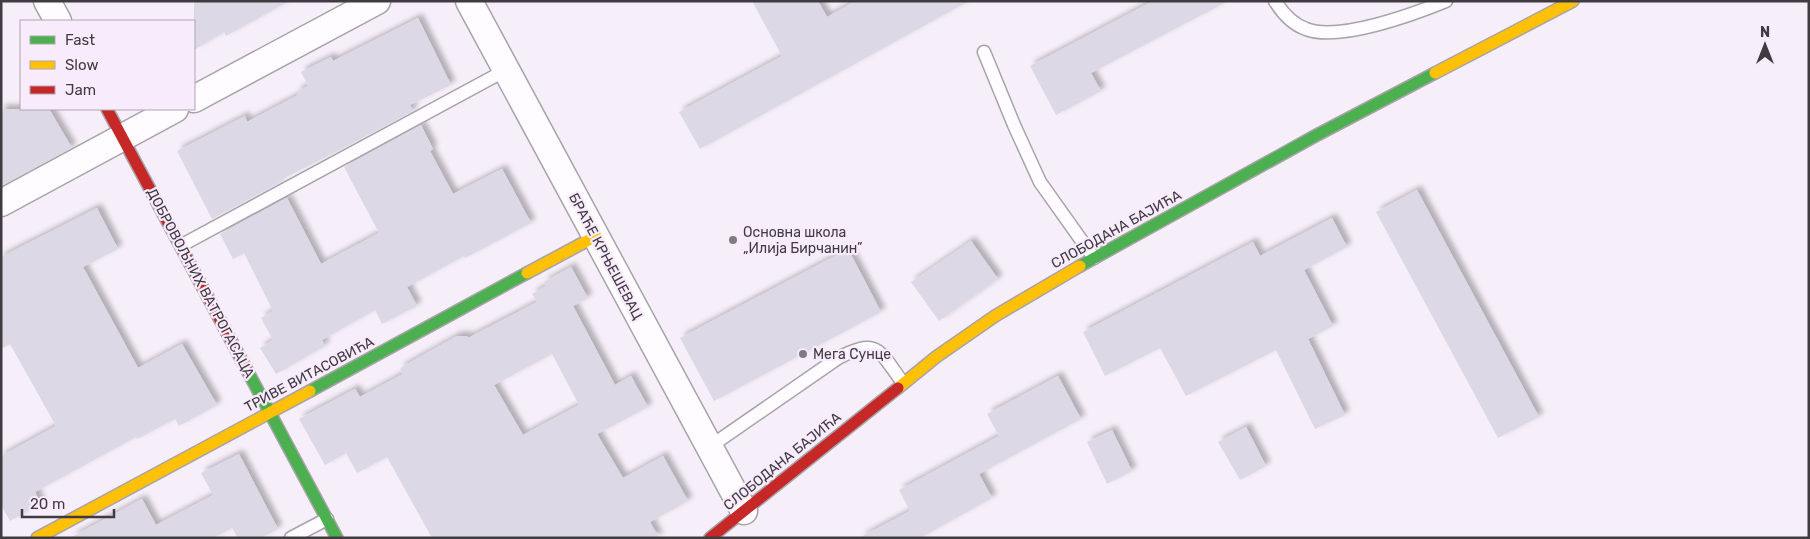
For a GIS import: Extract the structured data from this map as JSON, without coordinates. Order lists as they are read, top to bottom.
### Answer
{
  "streets": {
    "street": [
      "СЛОБОДАНА БАЈИЋА",
      "БРАЋЕ КРЊЕШЕВАЦ",
      "ДОБРОВОЉНИХ ВАТРОГАСАЦА",
      "ТРИВЕ ВИТАСОВИЋА"
    ]
  },
  "crossings": [
    ["СЛОБОДАНА БАЈИЋА", "БРАЋЕ КРЊЕШЕВАЦ"],
    ["БРАЋЕ КРЊЕШЕВАЦ", "ТРИВЕ ВИТАСОВИЋА"],
    ["ДОБРОВОЉНИХ ВАТРОГАСАЦА", "ТРИВЕ ВИТАСОВИЋА"]
  ],
  "places": ["Основна школа „Илија Бирчанин”", "Мега Сунце"],
  "legend": ["Fast", "Slow", "Jam"],
  "scale_bar": "20 m",
  "north": "top"
}
